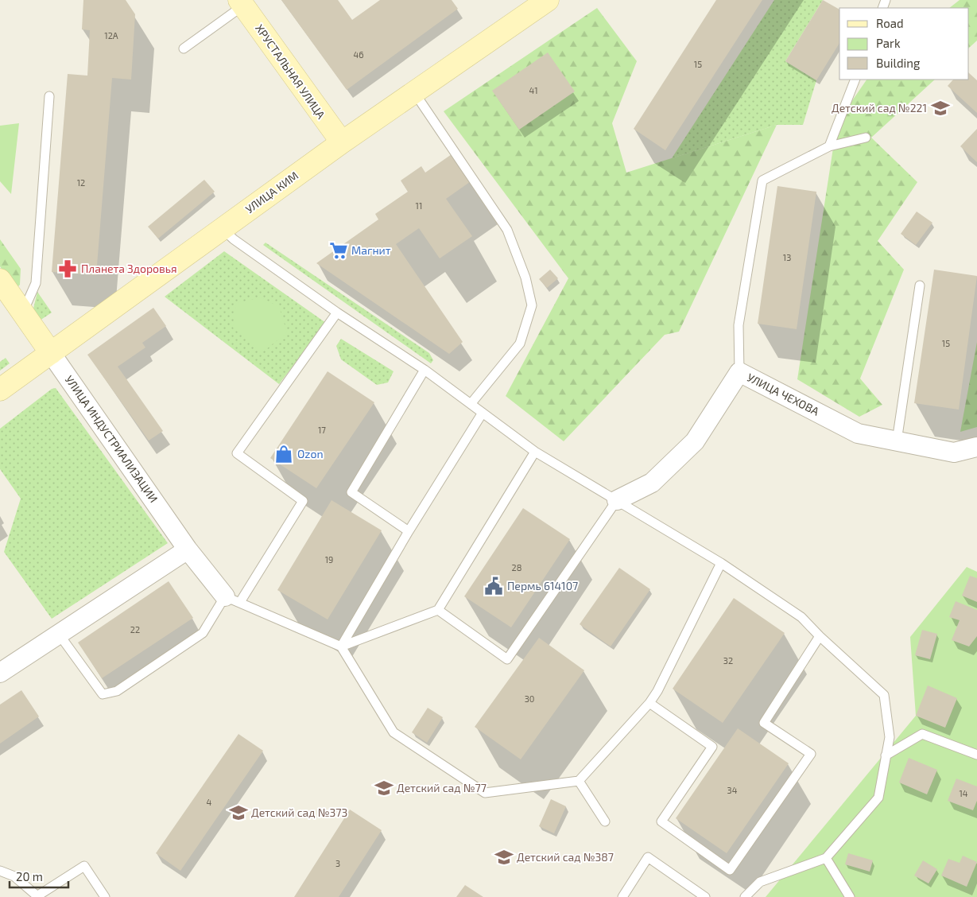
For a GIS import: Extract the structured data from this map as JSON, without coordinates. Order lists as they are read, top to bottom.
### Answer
{
  "streets": {
    "street": [
      "ХРУСТАЛЬНАЯ УЛИЦА",
      "УЛИЦА КИМ",
      "УЛИЦА ЧЕХОВА",
      "УЛИЦА ИНДУСТРИАЛИЗАЦИИ"
    ]
  },
  "crossings": [
    ["ХРУСТАЛЬНАЯ УЛИЦА", "УЛИЦА КИМ"],
    ["УЛИЦА КИМ", "УЛИЦА ИНДУСТРИАЛИЗАЦИИ"]
  ],
  "places": {
    "school or university": [
      "Детский сад №221",
      "Детский сад №77",
      "Детский сад №373",
      "Детский сад №387"
    ],
    "supermarket": ["Магнит"],
    "pharmacy": ["Планета Здоровья"],
    "shop": ["Ozon"],
    "public building": ["Пермь 614107"]
  },
  "house_numbers": [
    "12А",
    "46",
    "15",
    "41",
    "12",
    "11",
    "13",
    "15",
    "17",
    "19",
    "28",
    "22",
    "32",
    "30",
    "34",
    "14",
    "4",
    "3"
  ],
  "legend": ["Road", "Park", "Building"],
  "scale_bar": "20 m"
}
